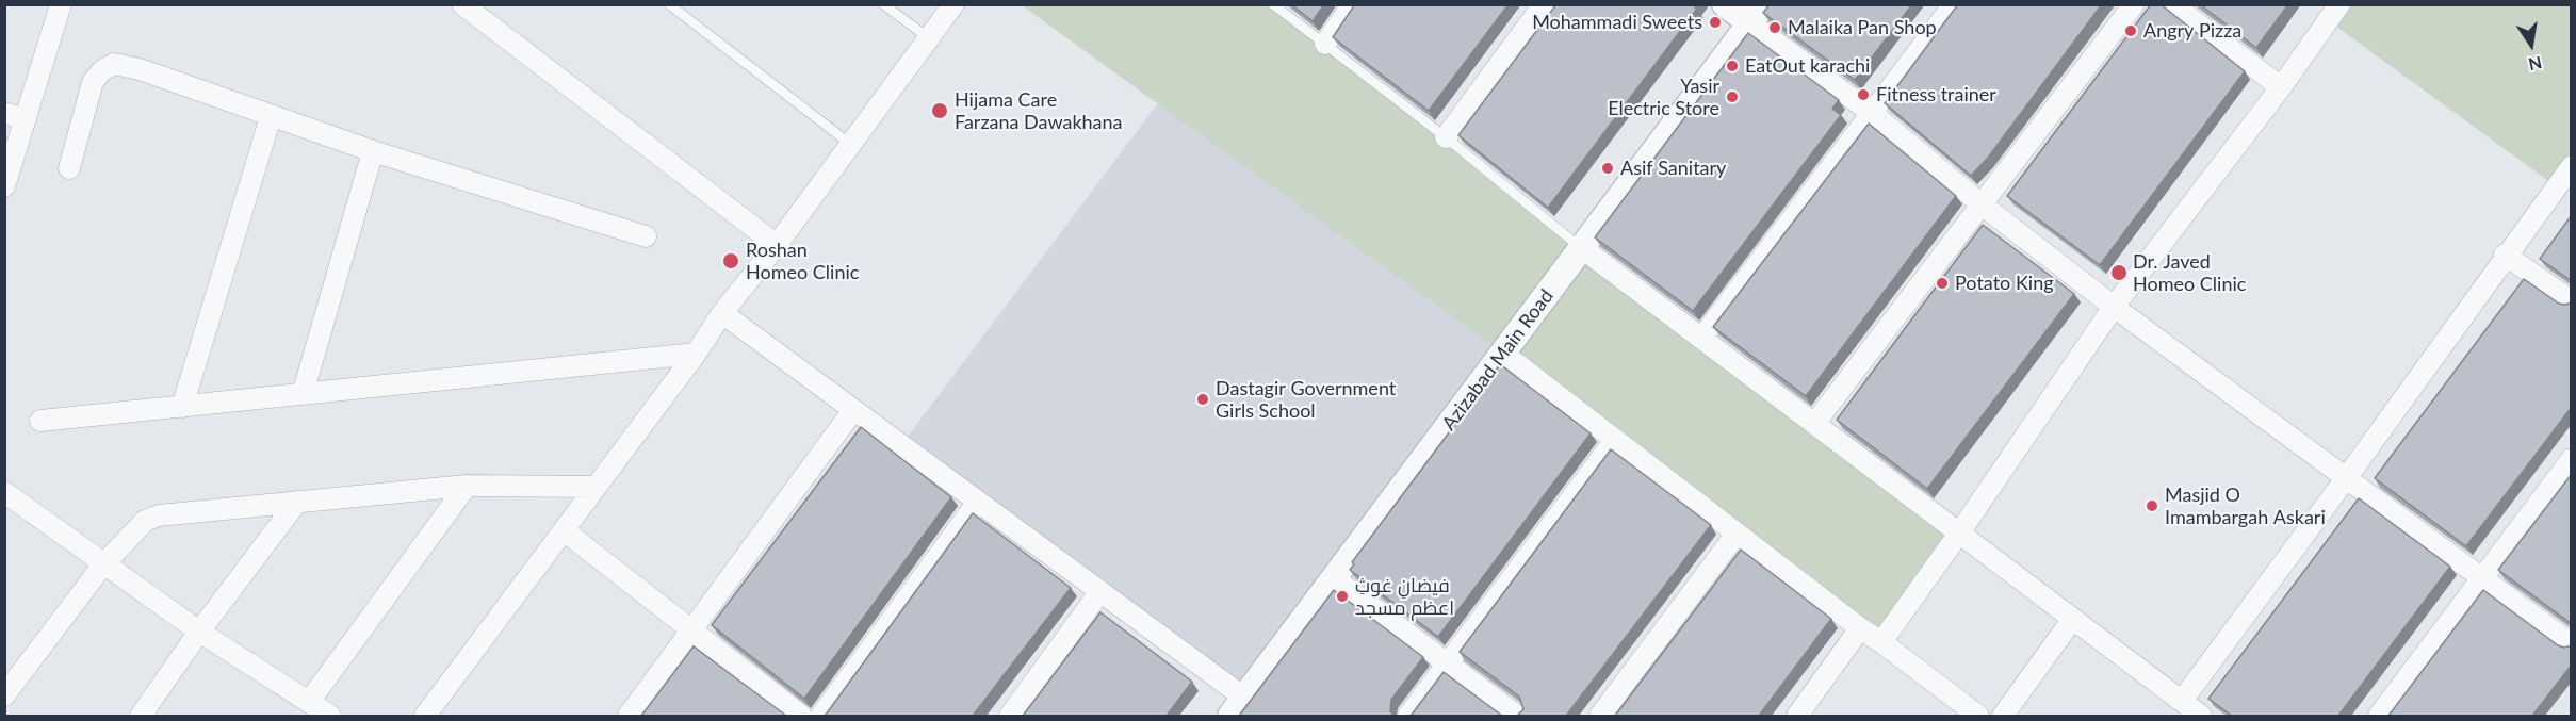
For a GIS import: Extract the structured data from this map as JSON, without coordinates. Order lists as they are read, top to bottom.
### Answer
{
  "streets": {
    "street": ["Azizabad Main Road"]
  },
  "places": [
    "Mohammadi Sweets",
    "Malaika Pan Shop",
    "Angry Pizza",
    "EatOut karachi",
    "Fitness trainer",
    "Yasir Electric Store",
    "Hijama Care Farzana Dawakhana",
    "Asif Sanitary",
    "Roshan Homeo Clinic",
    "Dr. Javed Homeo Clinic",
    "Potato King",
    "Dastagir Government Girls School",
    "Masjid O Imambargah Askari",
    "فیضانِ غوثِ اعظم مسجد"
  ],
  "north": "bottom"
}
